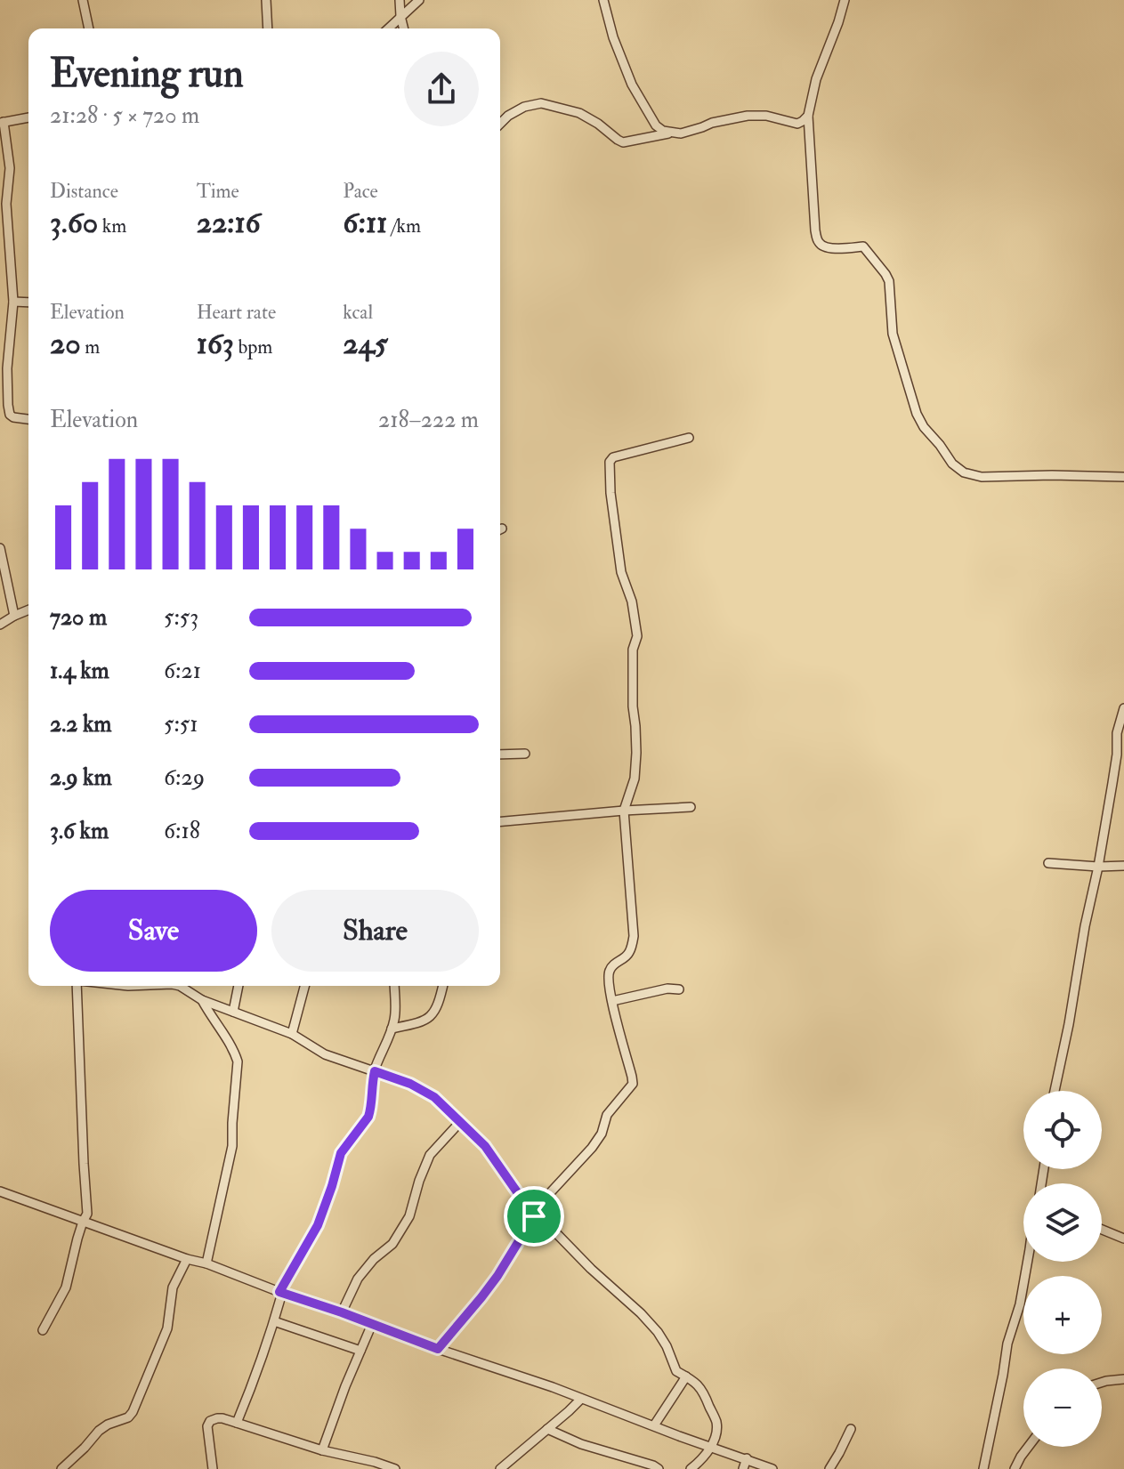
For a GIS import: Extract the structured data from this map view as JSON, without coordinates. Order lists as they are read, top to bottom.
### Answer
{
  "page": {
    "heading": ["Evening run", "21:28 · 5 × 720 m"],
    "stats": [
      ["Distance", "3.60 km"],
      ["Time", "22:16"],
      ["Pace", "6:11 /km"],
      ["Elevation", "20 m"],
      ["Heart rate", "163 bpm"],
      ["kcal", "245"]
    ],
    "chart": ["Elevation", "218–222 m"],
    "list": [
      {
        "name": "720 m",
        "note": "5:53"
      },
      {
        "name": "1.4 km",
        "note": "6:21"
      },
      {
        "name": "2.2 km",
        "note": "5:51"
      },
      {
        "name": "2.9 km",
        "note": "6:29"
      },
      {
        "name": "3.6 km",
        "note": "6:18"
      }
    ],
    "buttons": ["Save", "Share"],
    "map_buttons": ["+", "−"]
  }
}
